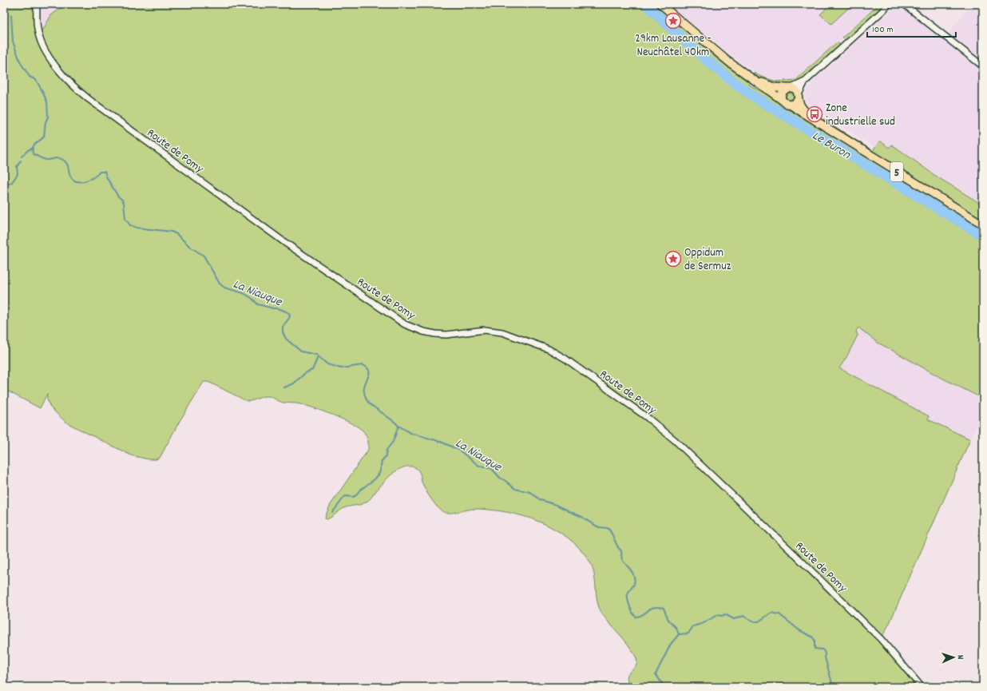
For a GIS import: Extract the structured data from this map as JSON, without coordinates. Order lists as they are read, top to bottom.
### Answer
{
  "streets": {
    "main road": ["5"],
    "street": ["Route de Pomy"]
  },
  "water": ["Le Buron", "La Niauque"],
  "places": {
    "place": ["29km Lausanne - Neuchâtel 40km", "Oppidum de Sermuz"],
    "bus stop": ["Zone industrielle sud"]
  },
  "scale_bar": "100 m",
  "north": "right"
}
